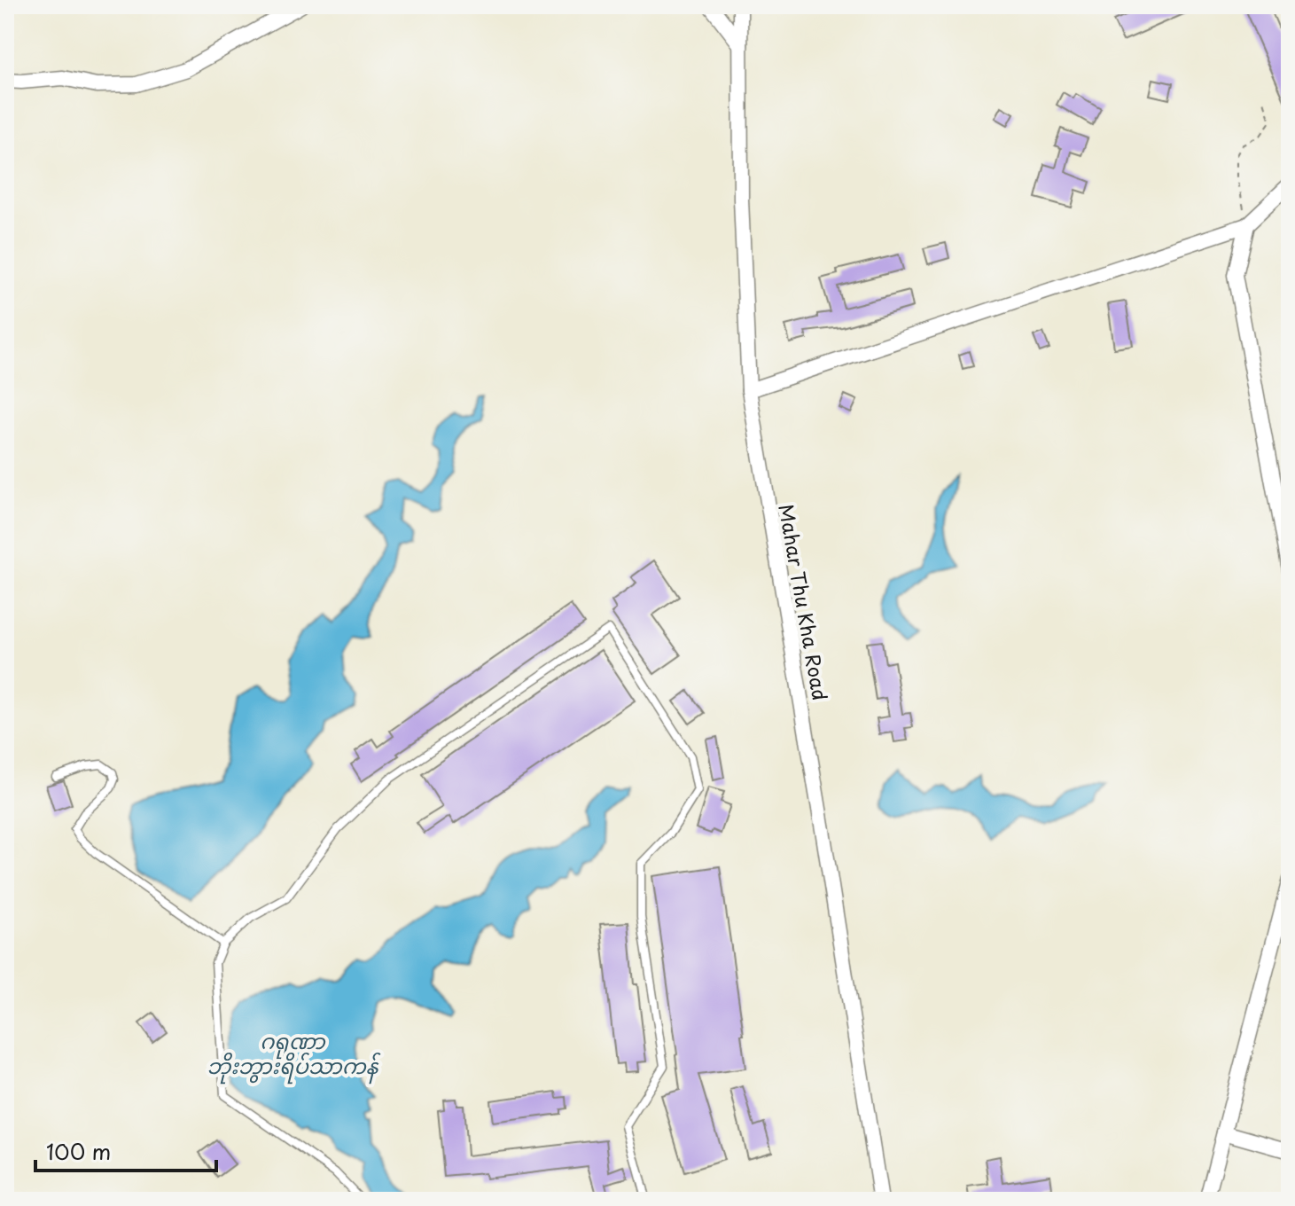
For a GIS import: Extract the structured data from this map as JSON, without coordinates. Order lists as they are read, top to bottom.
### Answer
{
  "streets": {
    "street": ["Mahar Thu Kha Road"]
  },
  "water": ["ဂရုဏာ ဘိုးဘွားရိပ်သာကန်"],
  "scale_bar": "100 m"
}
